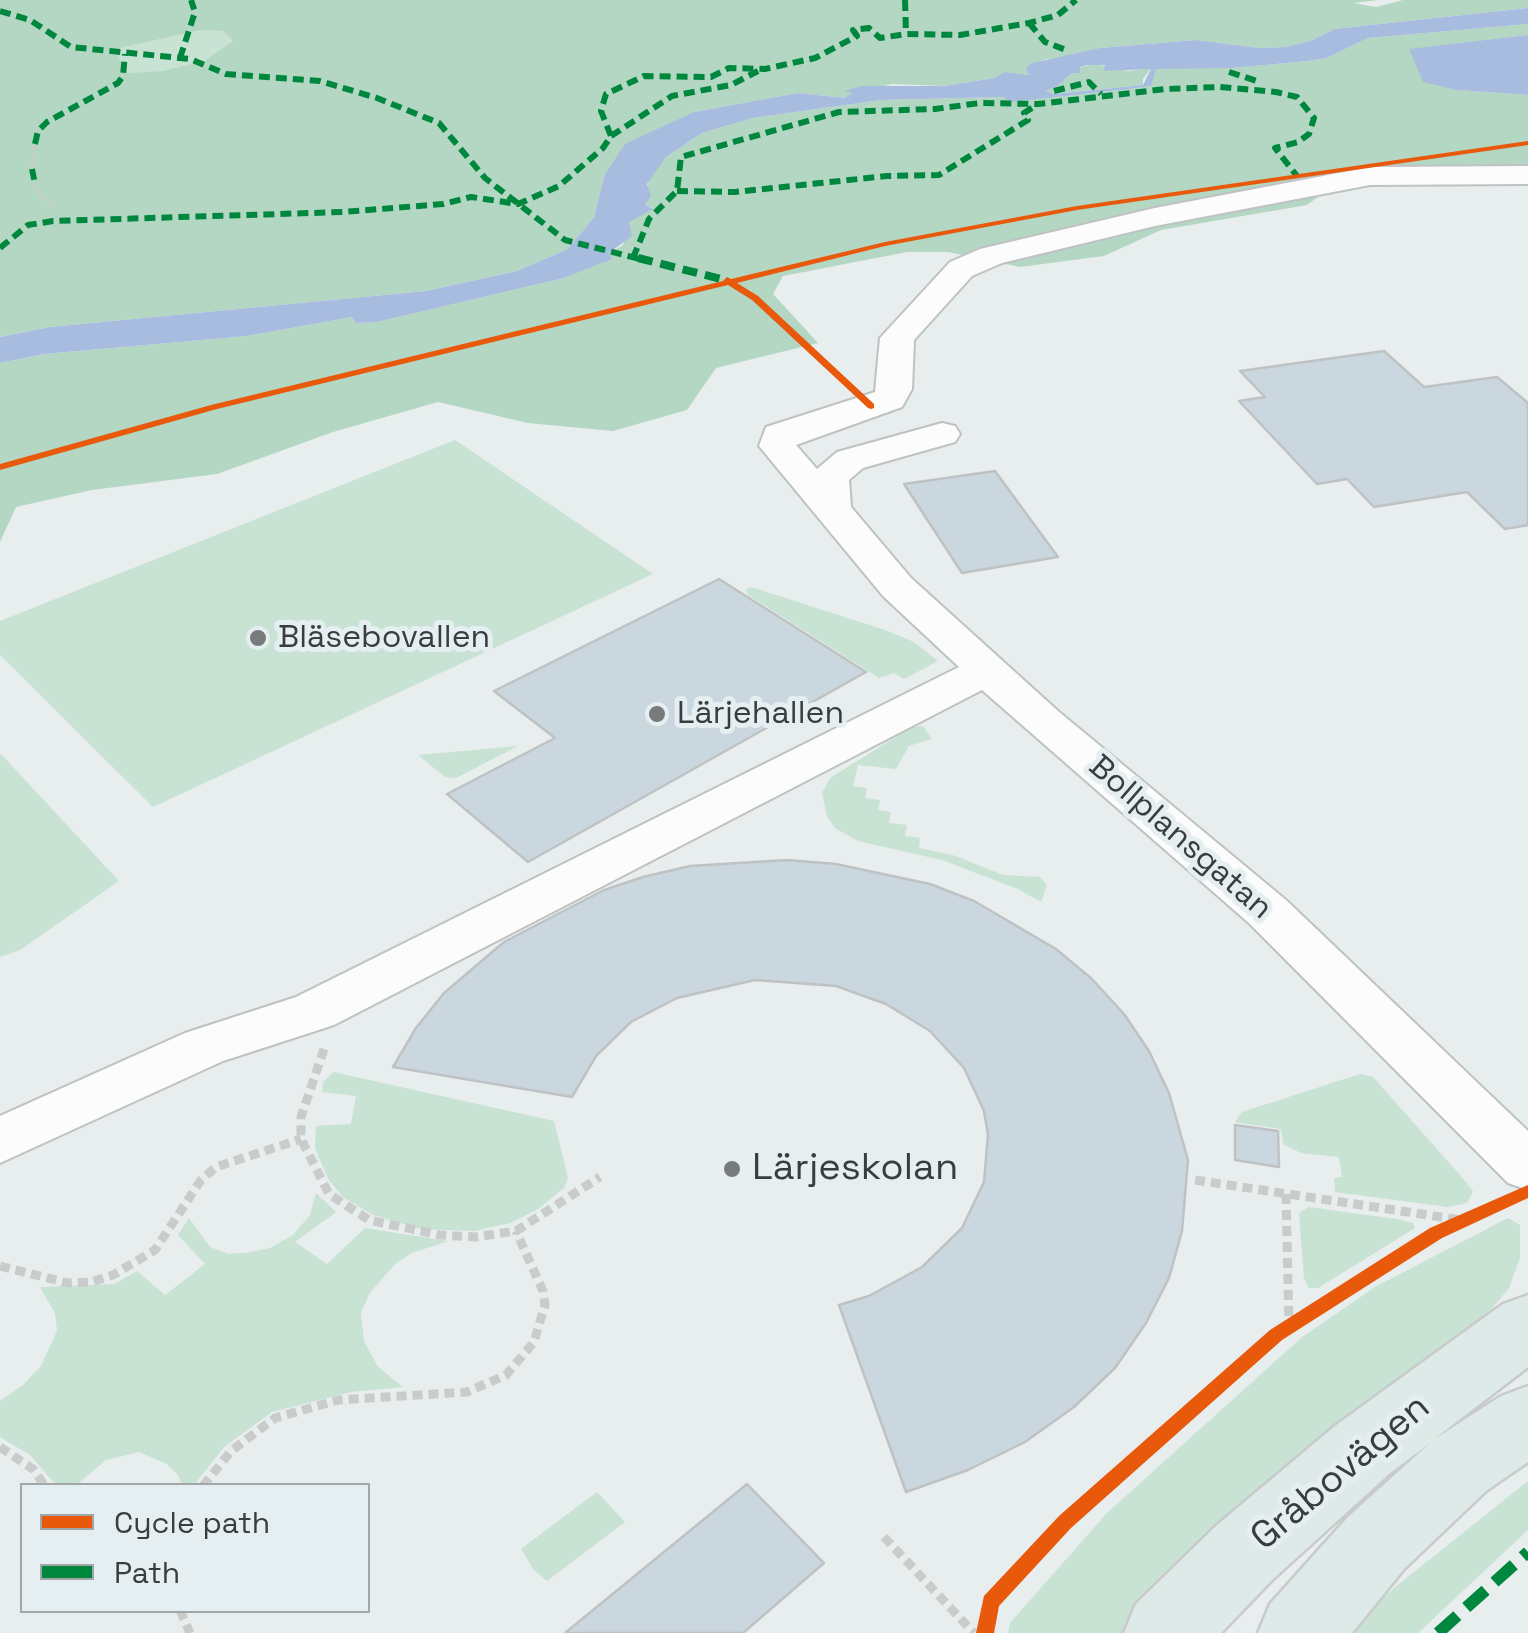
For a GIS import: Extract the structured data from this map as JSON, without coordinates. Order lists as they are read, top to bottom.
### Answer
{
  "streets": {
    "main road": ["Gråbovägen"],
    "street": ["Bollplansgatan"]
  },
  "places": ["Bläsebovallen", "Lärjehallen", "Lärjeskolan"],
  "legend": ["Cycle path", "Path"]
}
